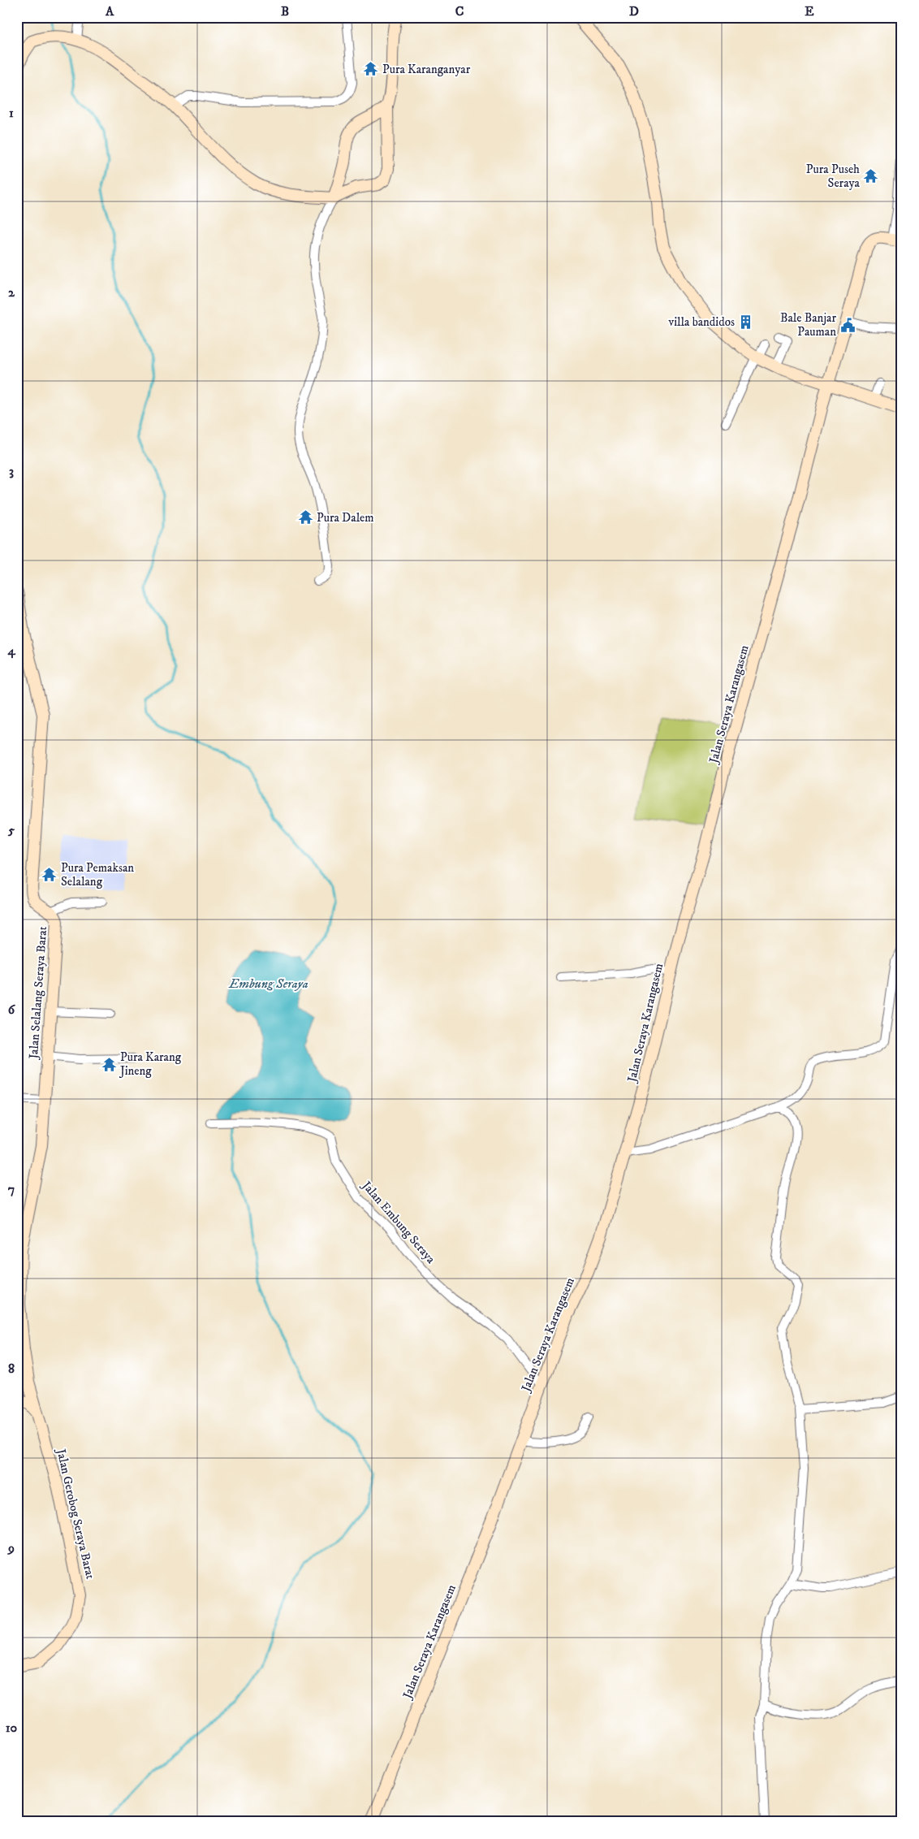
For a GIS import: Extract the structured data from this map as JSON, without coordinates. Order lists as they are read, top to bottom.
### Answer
{
  "streets": {
    "street": [
      "Jalan Seraya Karangasem",
      "Jalan Selalang Seraya Barat",
      "Jalan Embung Seraya",
      "Jalan Gerobog Seraya Barat"
    ]
  },
  "crossings": [
    ["Jalan Seraya Karangasem", "Jalan Embung Seraya"],
    ["Jalan Selalang Seraya Barat", "Jalan Gerobog Seraya Barat"]
  ],
  "water": ["Embung Seraya"],
  "places": {
    "temple": [
      "Pura Karanganyar",
      "Pura Puseh Seraya",
      "Pura Dalem",
      "Pura Pemaksan Selalang",
      "Pura Karang Jineng"
    ],
    "building": ["villa bandidos"],
    "public building": ["Bale Banjar Pauman"]
  },
  "grid": {
    "columns": [
      "A",
      "B",
      "C",
      "D",
      "E"
    ],
    "rows": [
      "1",
      "2",
      "3",
      "4",
      "5",
      "6",
      "7",
      "8",
      "9",
      "10"
    ]
  }
}
